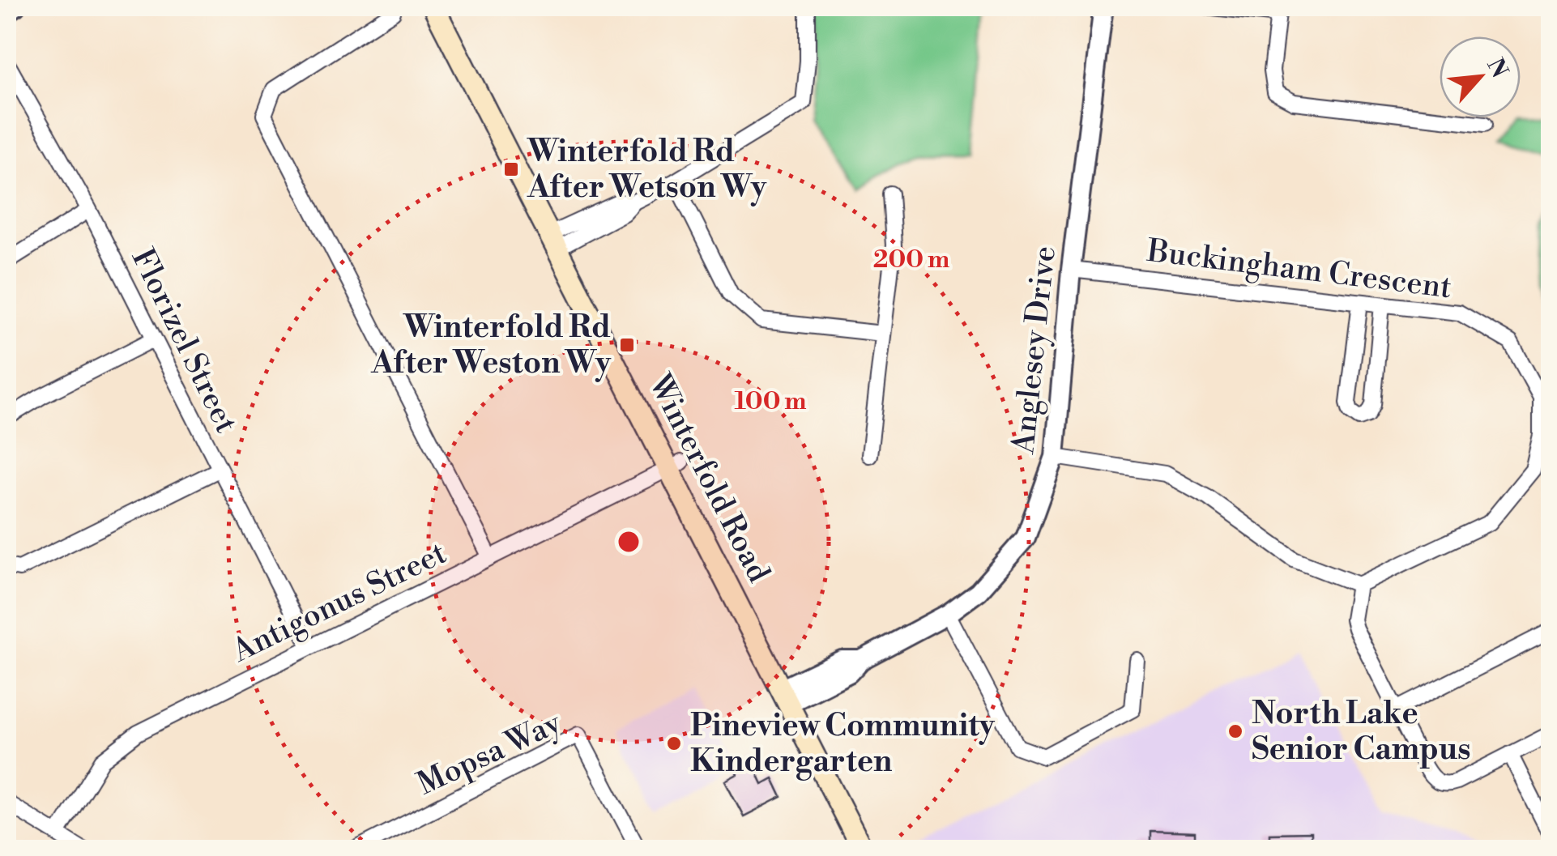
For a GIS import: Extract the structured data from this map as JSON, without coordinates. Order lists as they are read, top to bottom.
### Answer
{
  "streets": {
    "main road": ["Winterfold Road"],
    "street": [
      "Buckingham Crescent",
      "Florizel Street",
      "Anglesey Drive",
      "Antigonus Street",
      "Mopsa Way"
    ]
  },
  "crossings": [
    ["Buckingham Crescent", "Anglesey Drive"],
    ["Florizel Street", "Antigonus Street"],
    ["Anglesey Drive", "Winterfold Road"],
    ["Winterfold Road", "Antigonus Street"]
  ],
  "places": {
    "transit": ["Winterfold Rd After Wetson Wy", "Winterfold Rd After Weston Wy"],
    "other": ["North Lake Senior Campus", "Pineview Community Kindergarten"]
  },
  "north": "top right",
  "rings": ["200 m", "100 m"]
}
